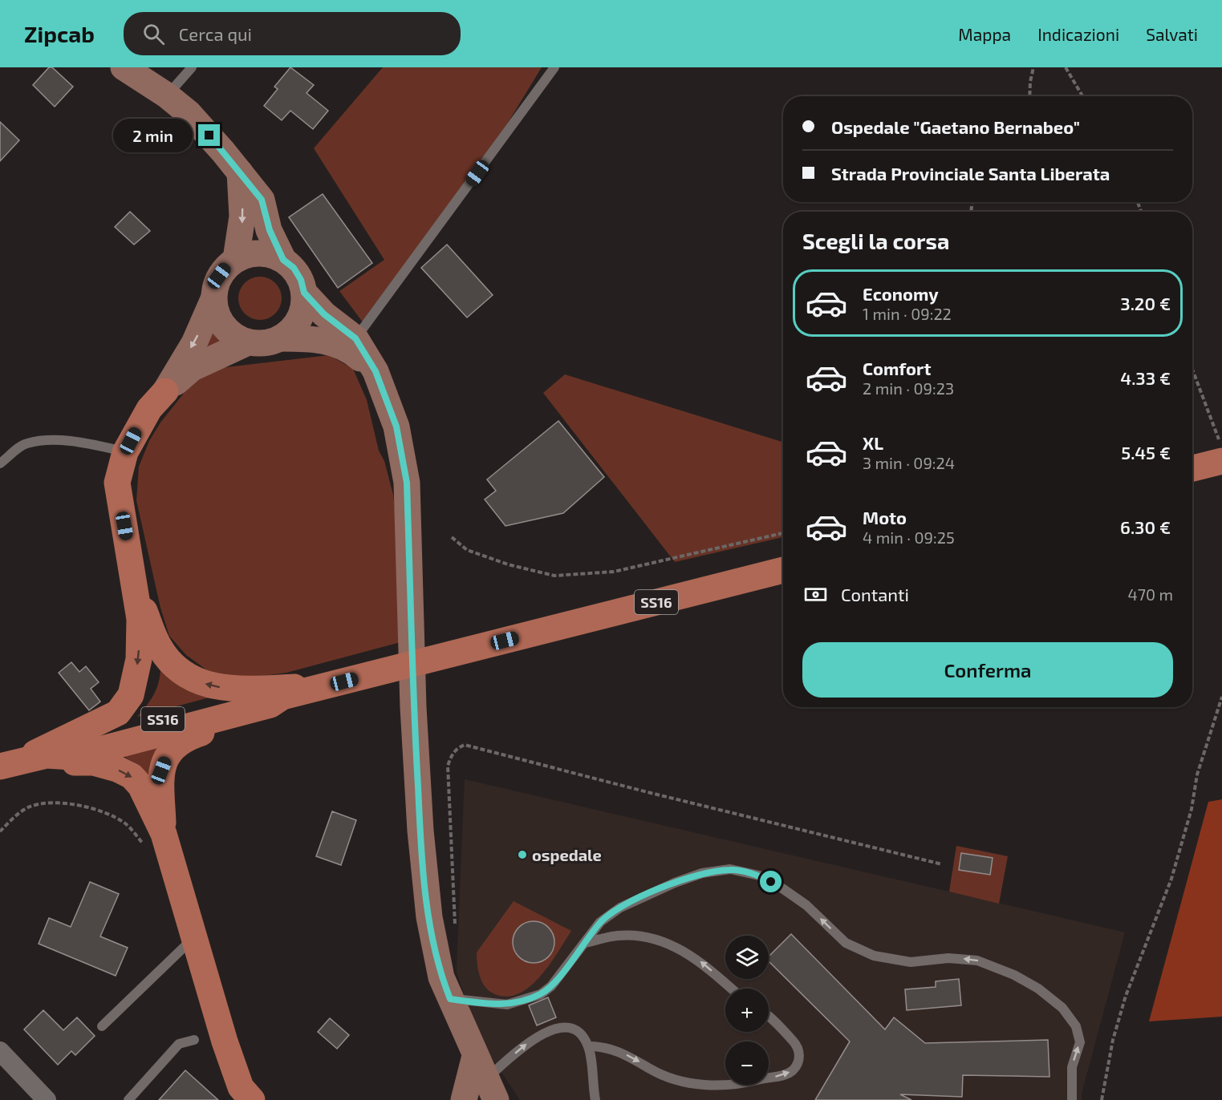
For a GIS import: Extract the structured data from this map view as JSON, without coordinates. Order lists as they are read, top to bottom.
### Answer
{
  "streets": {
    "main road": ["SS16"]
  },
  "places": ["ospedale"],
  "page": {
    "header": "Zipcab",
    "search": "Cerca qui",
    "nav": ["Mappa", "Indicazioni", "Salvati"],
    "banner": ["Ospedale \"Gaetano Bernabeo\"", "Strada Provinciale Santa Liberata"],
    "bubble": "2 min",
    "heading": "Scegli la corsa",
    "list": [
      {
        "name": "Economy",
        "note": "1 min · 09:22",
        "value": "3.20 €"
      },
      {
        "name": "Comfort",
        "note": "2 min · 09:23",
        "value": "4.33 €"
      },
      {
        "name": "XL",
        "note": "3 min · 09:24",
        "value": "5.45 €"
      },
      {
        "name": "Moto",
        "note": "4 min · 09:25",
        "value": "6.30 €"
      }
    ],
    "pay": ["Contanti", "470 m"],
    "buttons": "Conferma",
    "map_buttons": ["+", "−"]
  }
}
